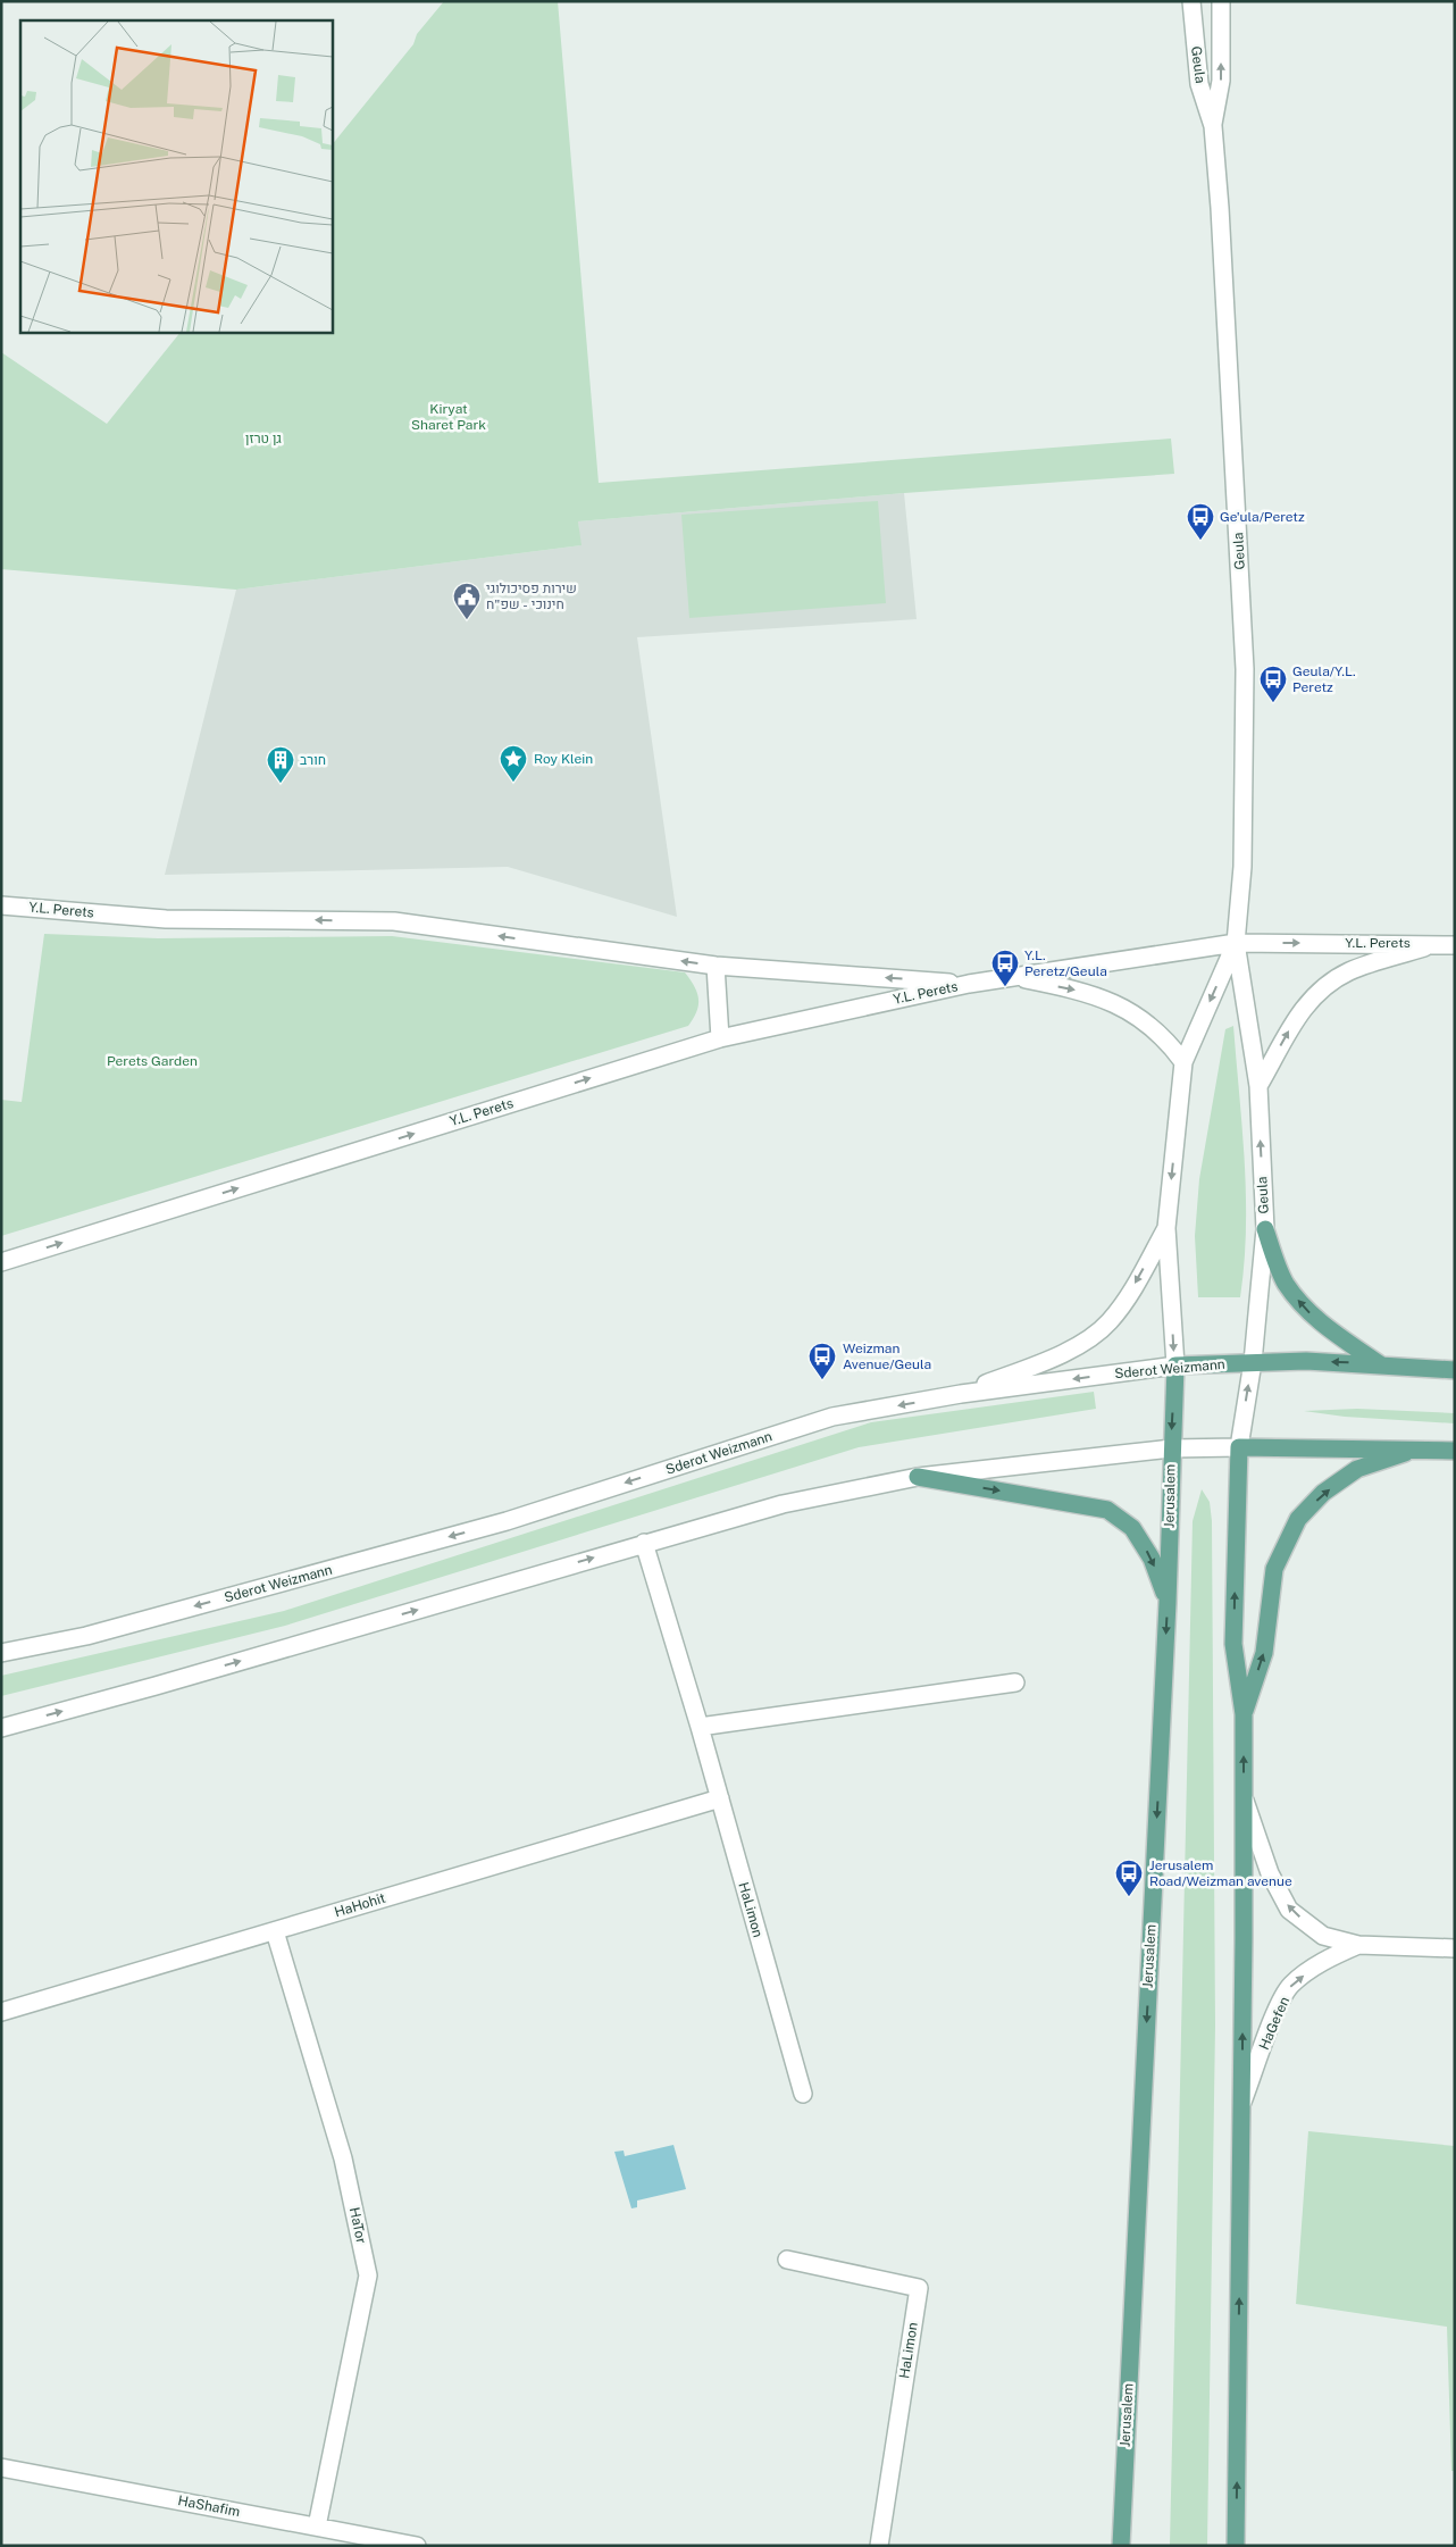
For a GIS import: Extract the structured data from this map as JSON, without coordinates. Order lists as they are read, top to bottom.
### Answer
{
  "streets": {
    "main road": ["Sderot Weizmann", "Jerusalem"],
    "street": [
      "Geula",
      "Y.L. Perets",
      "HaHohit",
      "HaLimon",
      "HaGefen",
      "HaTor",
      "HaShafim"
    ]
  },
  "crossings": [
    ["Geula", "Y.L. Perets"],
    ["Geula", "Sderot Weizmann"],
    ["Geula", "Jerusalem"],
    ["Sderot Weizmann", "Jerusalem"],
    ["HaHohit", "HaLimon"],
    ["HaHohit", "HaTor"],
    ["HaTor", "HaShafim"]
  ],
  "one_way": ["Sderot Weizmann"],
  "parks": ["Kiryat Sharet Park", "גן טרזן", "Perets Garden"],
  "places": {
    "bus stop": [
      "Ge'ula/Peretz",
      "Geula/Y.L. Peretz",
      "Y.L. Peretz/Geula",
      "Weizman Avenue/Geula",
      "Jerusalem Road/Weizman avenue"
    ],
    "public building": ["שירות פסיכולוגי חינוכי - שפ\"ח"],
    "place": ["Roy Klein"],
    "building": ["חורב"]
  }
}
